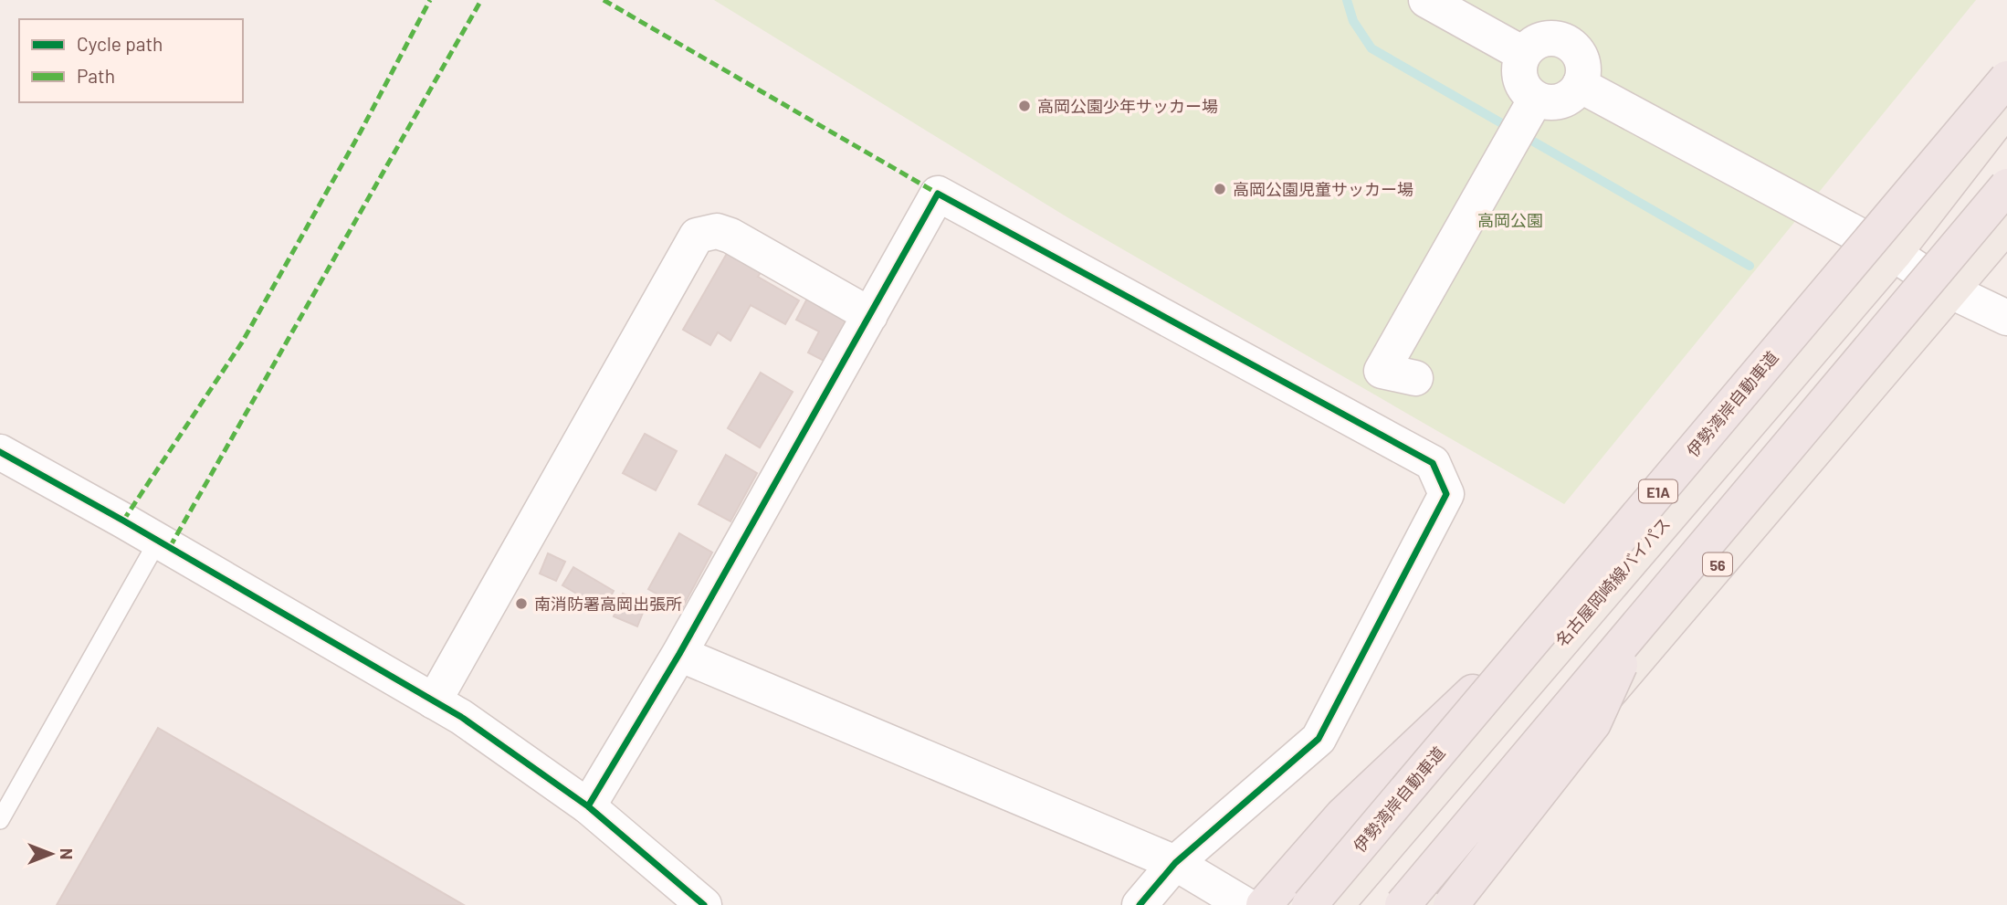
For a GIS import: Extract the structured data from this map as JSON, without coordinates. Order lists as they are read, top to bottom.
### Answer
{
  "streets": {
    "highway": ["伊勢湾岸自動車道", "E1A"],
    "main road": ["56", "名古屋岡崎線バイパス"]
  },
  "parks": ["高岡公園"],
  "places": ["高岡公園少年サッカー場", "高岡公園児童サッカー場", "南消防署高岡出張所"],
  "legend": ["Cycle path", "Path"],
  "north": "right"
}
